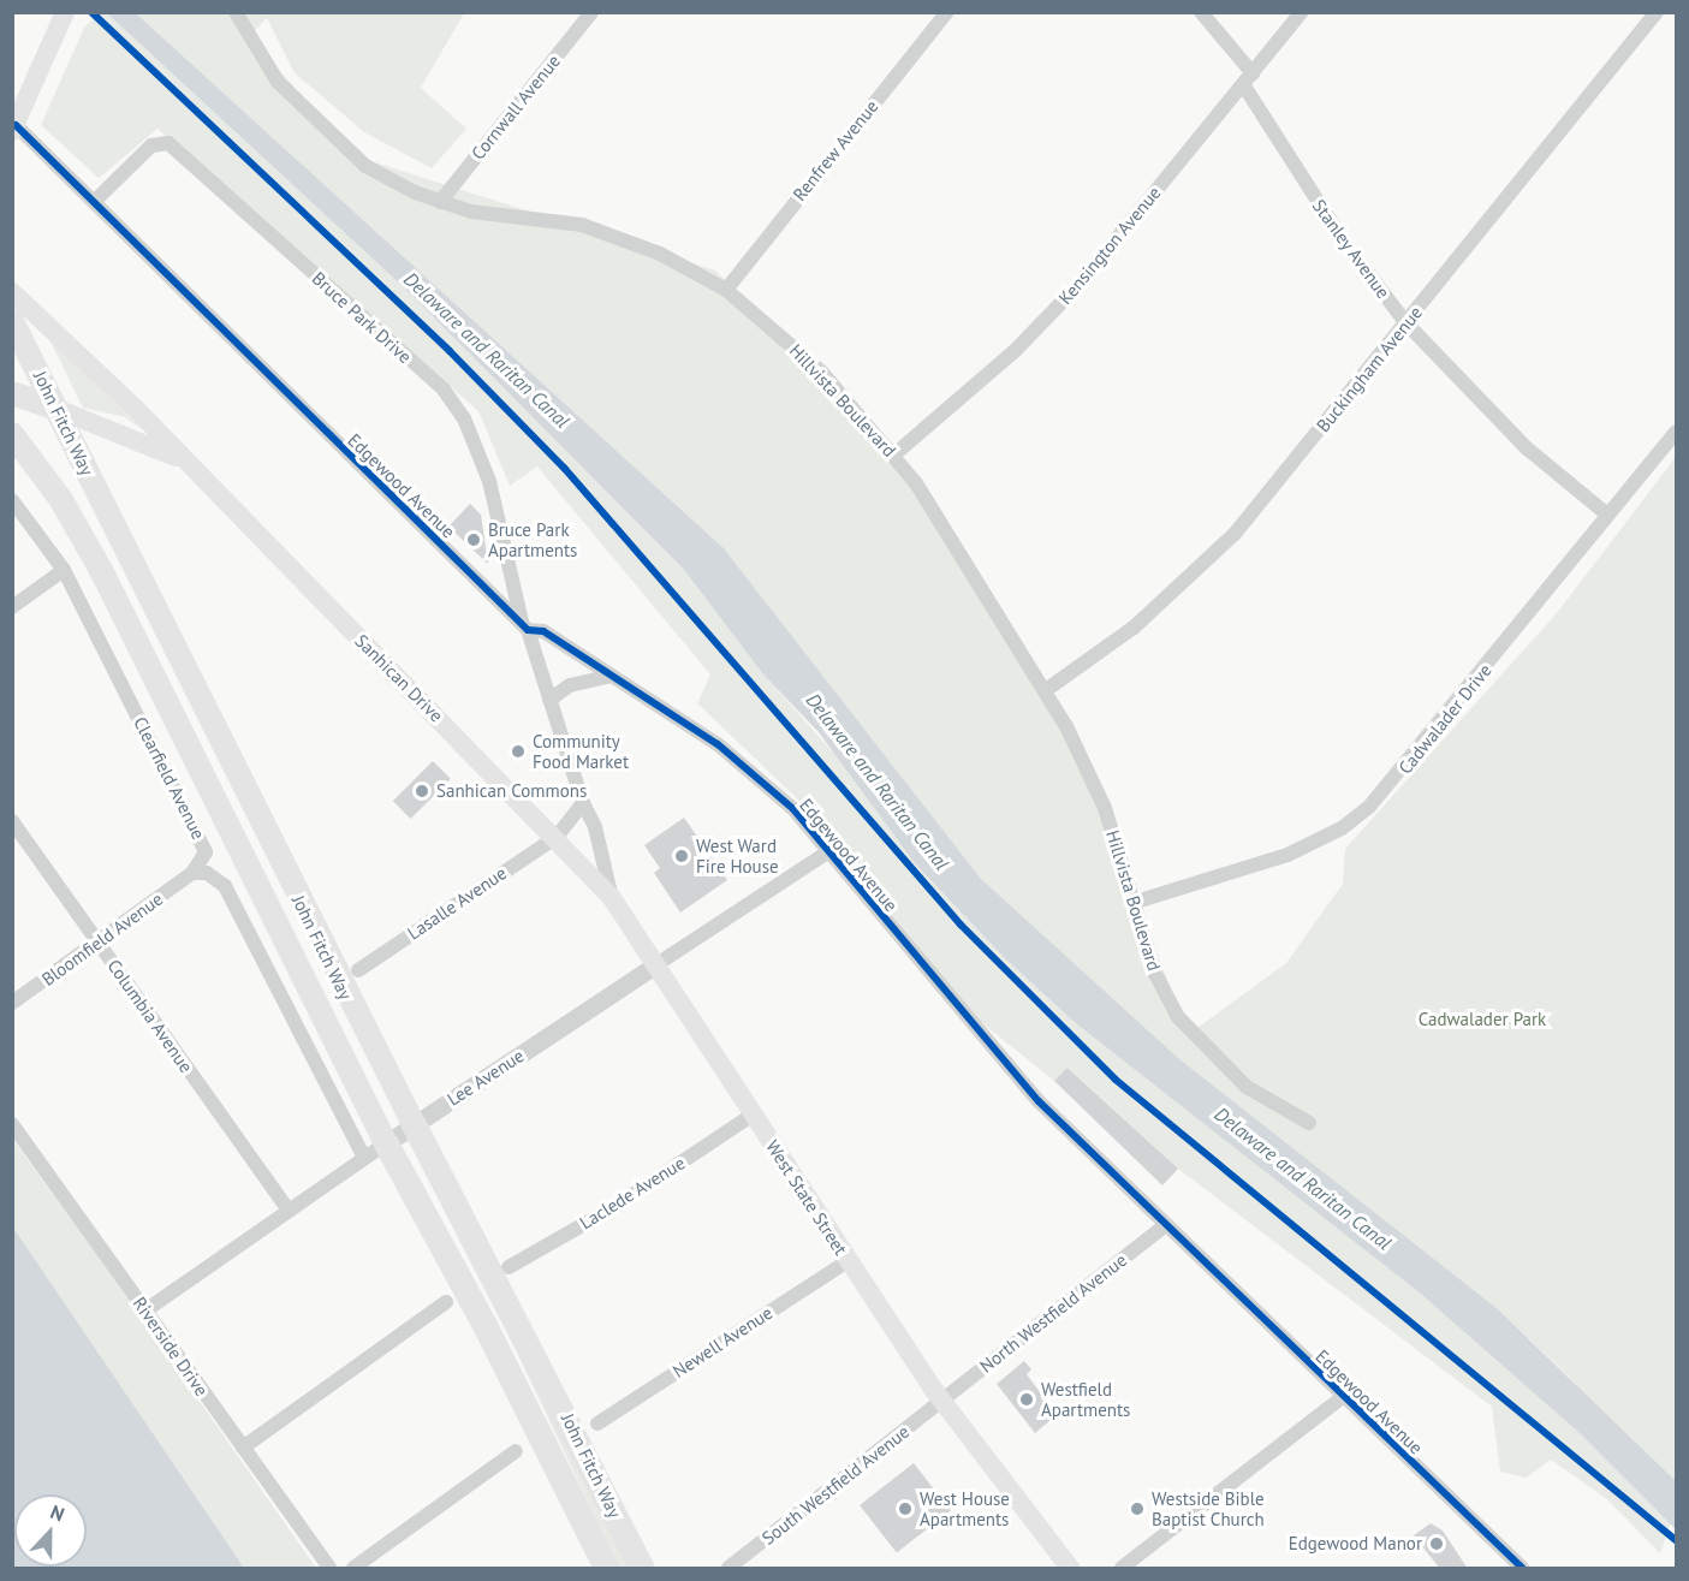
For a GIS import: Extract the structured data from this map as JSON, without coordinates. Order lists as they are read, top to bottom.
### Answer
{
  "streets": {
    "highway": ["John Fitch Way"],
    "main road": ["Sanhican Drive", "West State Street"],
    "street": [
      "Cornwall Avenue",
      "Renfrew Avenue",
      "Kensington Avenue",
      "Stanley Avenue",
      "Bruce Park Drive",
      "Buckingham Avenue",
      "Hillvista Boulevard",
      "Edgewood Avenue",
      "Cadwalader Drive",
      "Clearfield Avenue",
      "Lasalle Avenue",
      "Bloomfield Avenue",
      "Columbia Avenue",
      "Lee Avenue",
      "Laclede Avenue",
      "North Westfield Avenue",
      "Newell Avenue",
      "Riverside Drive",
      "South Westfield Avenue"
    ]
  },
  "crossings": [
    ["Cornwall Avenue", "Hillvista Boulevard"],
    ["Renfrew Avenue", "Hillvista Boulevard"],
    ["Kensington Avenue", "Stanley Avenue"],
    ["Kensington Avenue", "Hillvista Boulevard"],
    ["Stanley Avenue", "Buckingham Avenue"],
    ["Stanley Avenue", "Cadwalader Drive"],
    ["Bruce Park Drive", "Edgewood Avenue"],
    ["Bruce Park Drive", "West State Street"],
    ["Buckingham Avenue", "Hillvista Boulevard"],
    ["Hillvista Boulevard", "Cadwalader Drive"],
    ["John Fitch Way", "Sanhican Drive"],
    ["John Fitch Way", "Lee Avenue"],
    ["Edgewood Avenue", "Lee Avenue"],
    ["Edgewood Avenue", "West State Street"],
    ["Edgewood Avenue", "North Westfield Avenue"],
    ["Sanhican Drive", "Lasalle Avenue"],
    ["Sanhican Drive", "West State Street"],
    ["Clearfield Avenue", "Bloomfield Avenue"],
    ["Bloomfield Avenue", "Columbia Avenue"],
    ["Columbia Avenue", "Lee Avenue"],
    ["Lee Avenue", "West State Street"],
    ["Lee Avenue", "Riverside Drive"],
    ["Laclede Avenue", "West State Street"],
    ["West State Street", "North Westfield Avenue"],
    ["West State Street", "Newell Avenue"],
    ["West State Street", "South Westfield Avenue"],
    ["North Westfield Avenue", "South Westfield Avenue"]
  ],
  "water": ["Delaware and Raritan Canal"],
  "parks": ["Cadwalader Park"],
  "places": [
    "Bruce Park Apartments",
    "Community Food Market",
    "Sanhican Commons",
    "West Ward Fire House",
    "Westfield Apartments",
    "West House Apartments",
    "Westside Bible Baptist Church",
    "Edgewood Manor"
  ],
  "north": "top"
}
